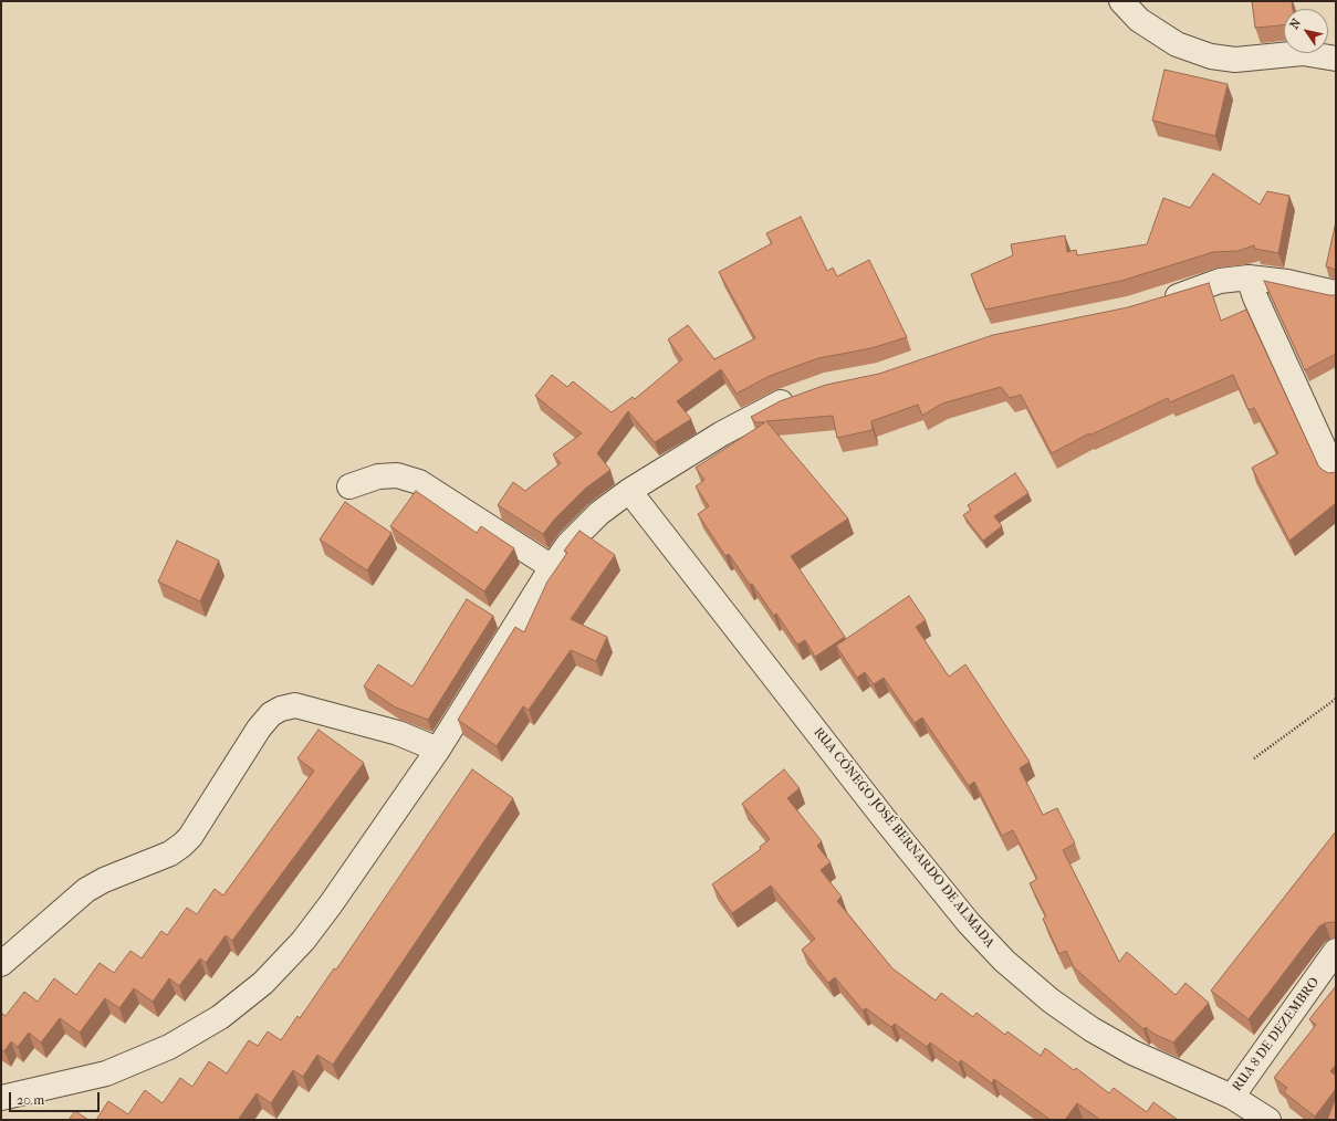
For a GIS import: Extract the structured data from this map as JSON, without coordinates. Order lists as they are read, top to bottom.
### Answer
{
  "streets": {
    "street": ["RUA CÓNEGO JOSÉ BERNARDO DE ALMADA", "RUA 8 DE DEZEMBRO"]
  },
  "crossings": [
    ["RUA CÓNEGO JOSÉ BERNARDO DE ALMADA", "RUA 8 DE DEZEMBRO"]
  ],
  "scale_bar": "20 m",
  "north": "top left"
}
